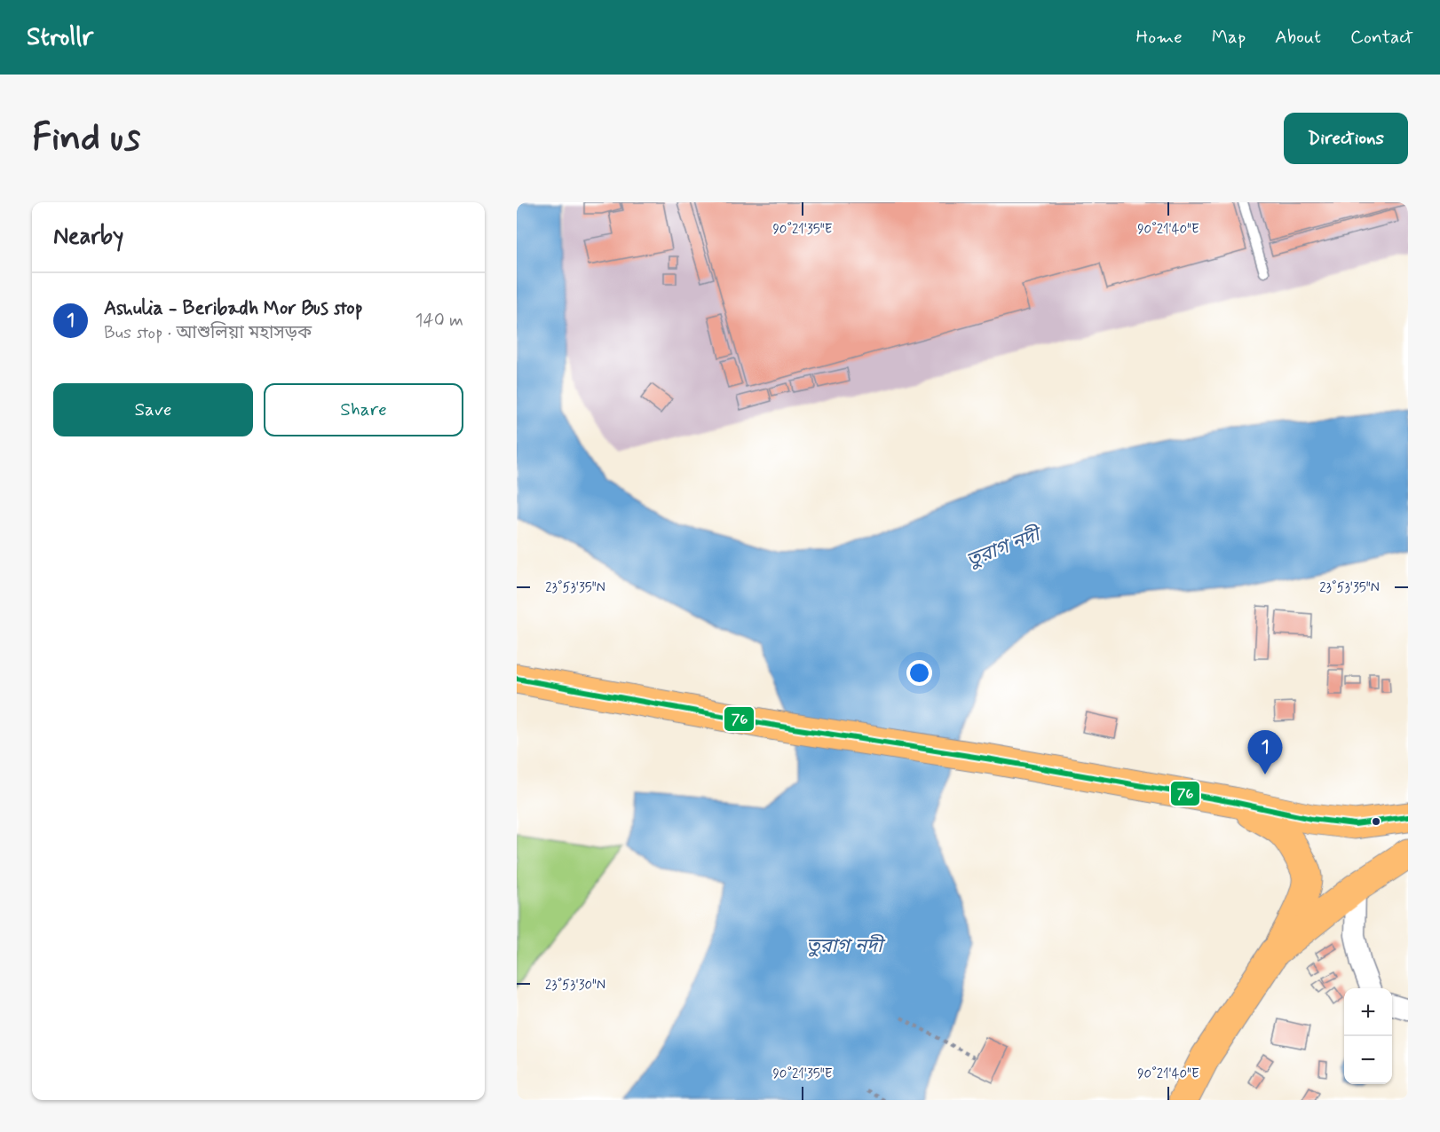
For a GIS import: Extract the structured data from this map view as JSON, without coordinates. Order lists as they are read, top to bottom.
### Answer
{
  "water": ["তুরাগ নদী"],
  "lines": ["transit line 76"],
  "page": {
    "header": "Strollr",
    "nav": [
      "Home",
      "Map",
      "About",
      "Contact"
    ],
    "buttons": [
      "Directions",
      ["Save", "Share"]
    ],
    "title": "Find us",
    "heading": "Nearby",
    "list": [
      {
        "mark": "1",
        "name": "Ashulia - Beribadh Mor Bus stop",
        "note": "Bus stop · আশুলিয়া মহাসড়ক",
        "value": "140 m"
      }
    ],
    "pins": "1",
    "map_buttons": ["+", "−"]
  },
  "coordinates": [
    "90°21'35\"E",
    "90°21'40\"E",
    "23°53'35\"N",
    "23°53'30\"N"
  ]
}
